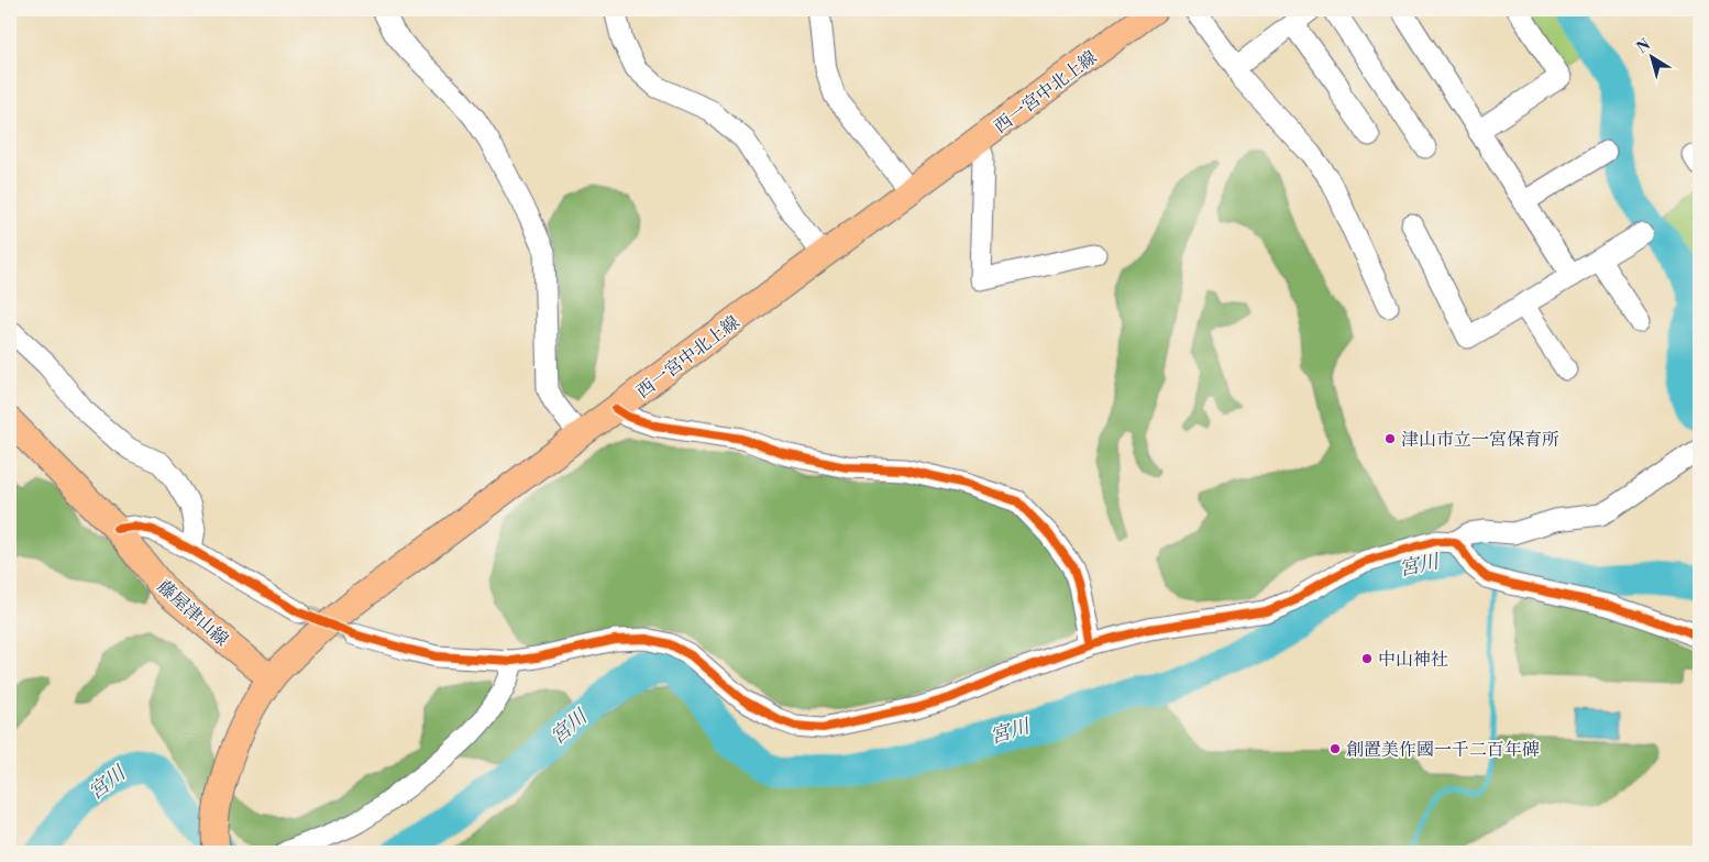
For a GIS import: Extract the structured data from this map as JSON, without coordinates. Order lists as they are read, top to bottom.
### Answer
{
  "streets": {
    "main road": ["西一宮中北上線", "藤屋津山線"]
  },
  "crossings": [
    ["西一宮中北上線", "藤屋津山線"]
  ],
  "water": ["宮川"],
  "places": ["津山市立一宮保育所", "中山神社", "創置美作國一千二百年碑"],
  "north": "top left"
}
